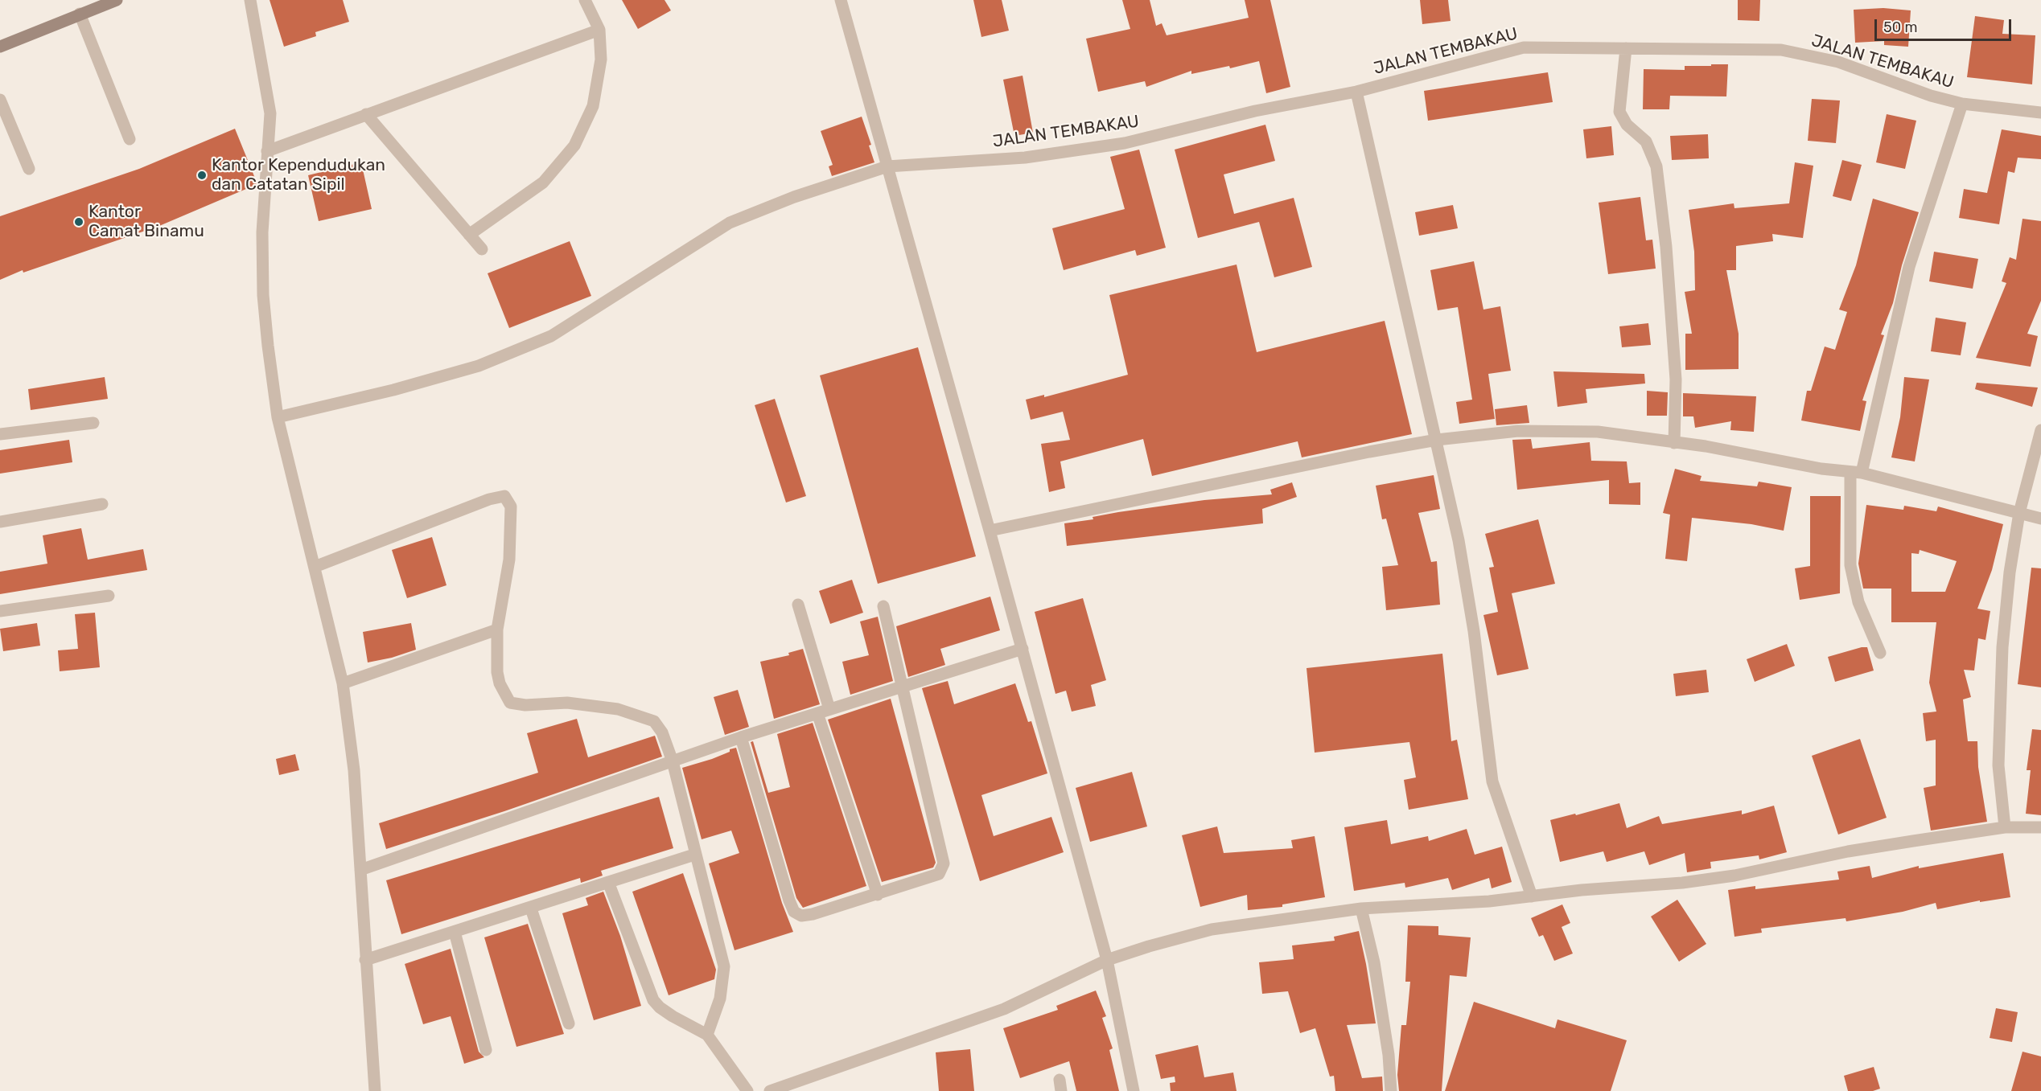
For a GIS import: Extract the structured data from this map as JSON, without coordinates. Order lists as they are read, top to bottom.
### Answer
{
  "streets": {
    "street": ["JALAN TEMBAKAU"]
  },
  "places": ["Kantor Kependudukan dan Catatan Sipil", "Kantor Camat Binamu"],
  "scale_bar": "50 m"
}
